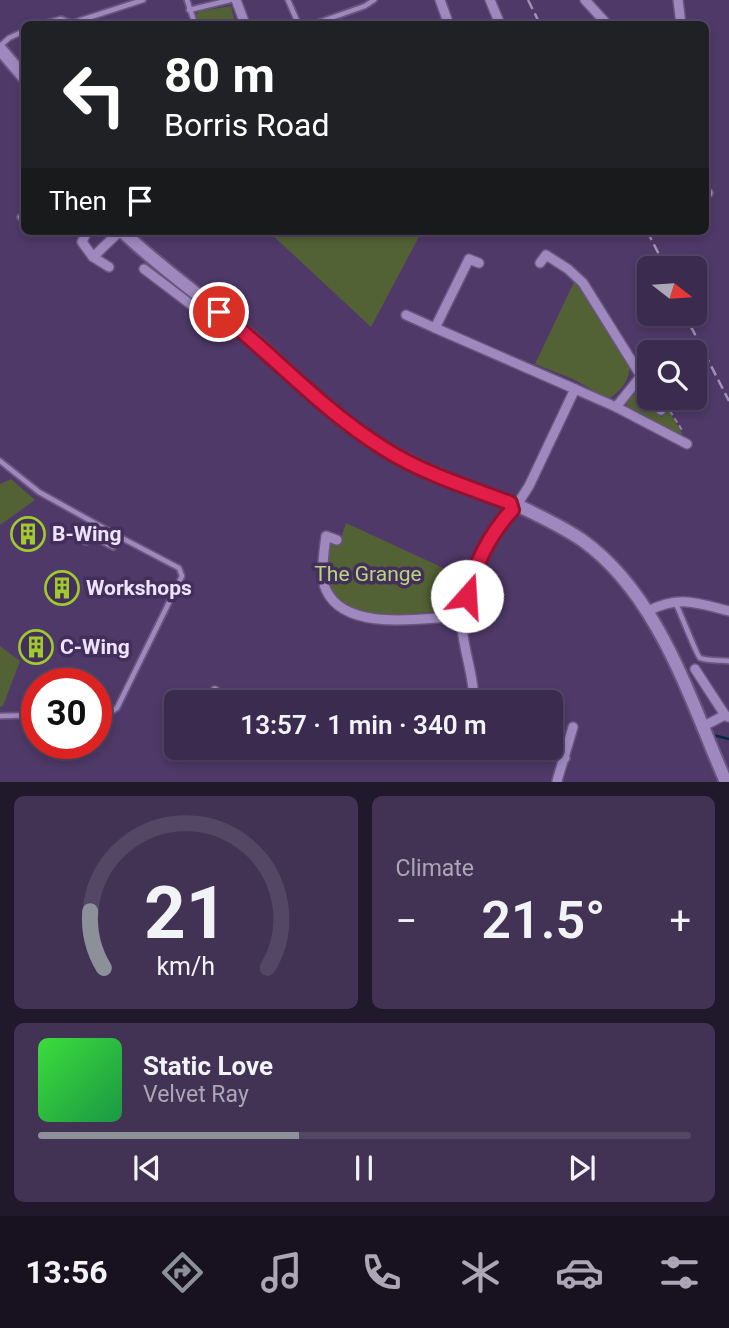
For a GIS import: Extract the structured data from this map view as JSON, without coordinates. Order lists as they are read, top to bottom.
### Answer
{
  "parks": ["The Grange"],
  "places": {
    "building": ["B-Wing", "Workshops", "C-Wing"]
  },
  "north": "right",
  "page": {
    "turn": ["80 m", "Borris Road"],
    "then": "Then",
    "limit": "30",
    "trip": "13:57 · 1 min · 340 m",
    "tile": "Climate",
    "heat": ["−", "21.5°", "+"],
    "song": ["Static Love", "Velvet Ray"],
    "tabs": "13:56",
    "gauge": ["21", "km/h"]
  }
}
